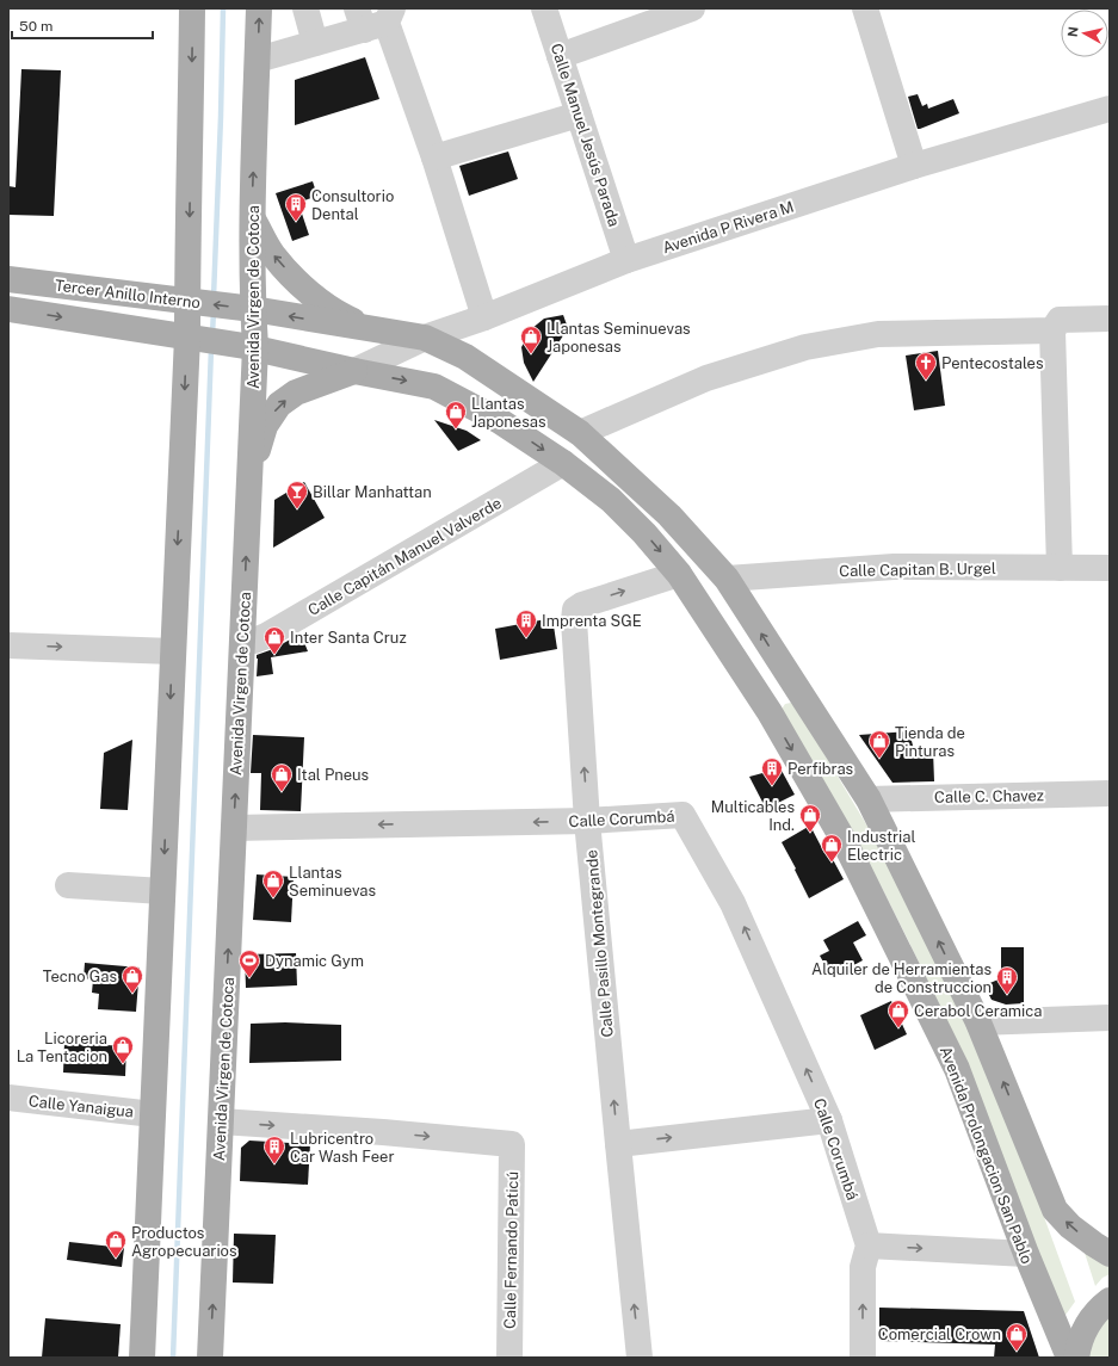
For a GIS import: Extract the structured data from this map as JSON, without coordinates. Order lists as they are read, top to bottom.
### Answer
{
  "streets": {
    "main road": ["Tercer Anillo Interno", "Avenida Virgen de Cotoca", "Avenida Prolongacion San Pablo"],
    "street": [
      "Calle Manuel Jesús Parada",
      "Avenida P Rivera M",
      "Calle Capitán Manuel Valverde",
      "Calle Capitan B. Urgel",
      "Calle C. Chavez",
      "Calle Corumbá",
      "Calle Pasillo Montegrande",
      "Calle Yanaigua",
      "Calle Fernando Paticú"
    ]
  },
  "crossings": [
    ["Calle Manuel Jesús Parada", "Avenida P Rivera M"],
    ["Avenida P Rivera M", "Avenida Prolongacion San Pablo"],
    ["Tercer Anillo Interno", "Avenida Virgen de Cotoca"],
    ["Tercer Anillo Interno", "Avenida Prolongacion San Pablo"],
    ["Avenida Virgen de Cotoca", "Calle Capitán Manuel Valverde"],
    ["Avenida Virgen de Cotoca", "Calle Corumbá"],
    ["Avenida Virgen de Cotoca", "Avenida Prolongacion San Pablo"],
    ["Avenida Virgen de Cotoca", "Calle Fernando Paticú"],
    ["Calle Capitán Manuel Valverde", "Avenida Prolongacion San Pablo"],
    ["Calle Corumbá", "Calle Pasillo Montegrande"],
    ["Calle Pasillo Montegrande", "Avenida Prolongacion San Pablo"]
  ],
  "one_way": ["Calle Corumbá", "Calle Pasillo Montegrande"],
  "places": {
    "building": [
      "Consultorio Dental",
      "Imprenta SGE",
      "Perfibras",
      "Alquiler de Herramientas de Construccion",
      "Lubricentro Car Wash Feer"
    ],
    "shop": [
      "Llantas Seminuevas Japonesas",
      "Llantas Japonesas",
      "Inter Santa Cruz",
      "Tienda de Pinturas",
      "Ital Pneus",
      "Multicables Ind.",
      "Industrial Electric",
      "Llantas Seminuevas",
      "Tecno Gas",
      "Cerabol Ceramica",
      "Licoreria La Tentacion",
      "Productos Agropecuarios",
      "Comercial Crown"
    ],
    "church": ["Pentecostales"],
    "bar": ["Billar Manhattan"],
    "sports": ["Dynamic Gym"]
  },
  "scale_bar": "50 m",
  "north": "left"
}
